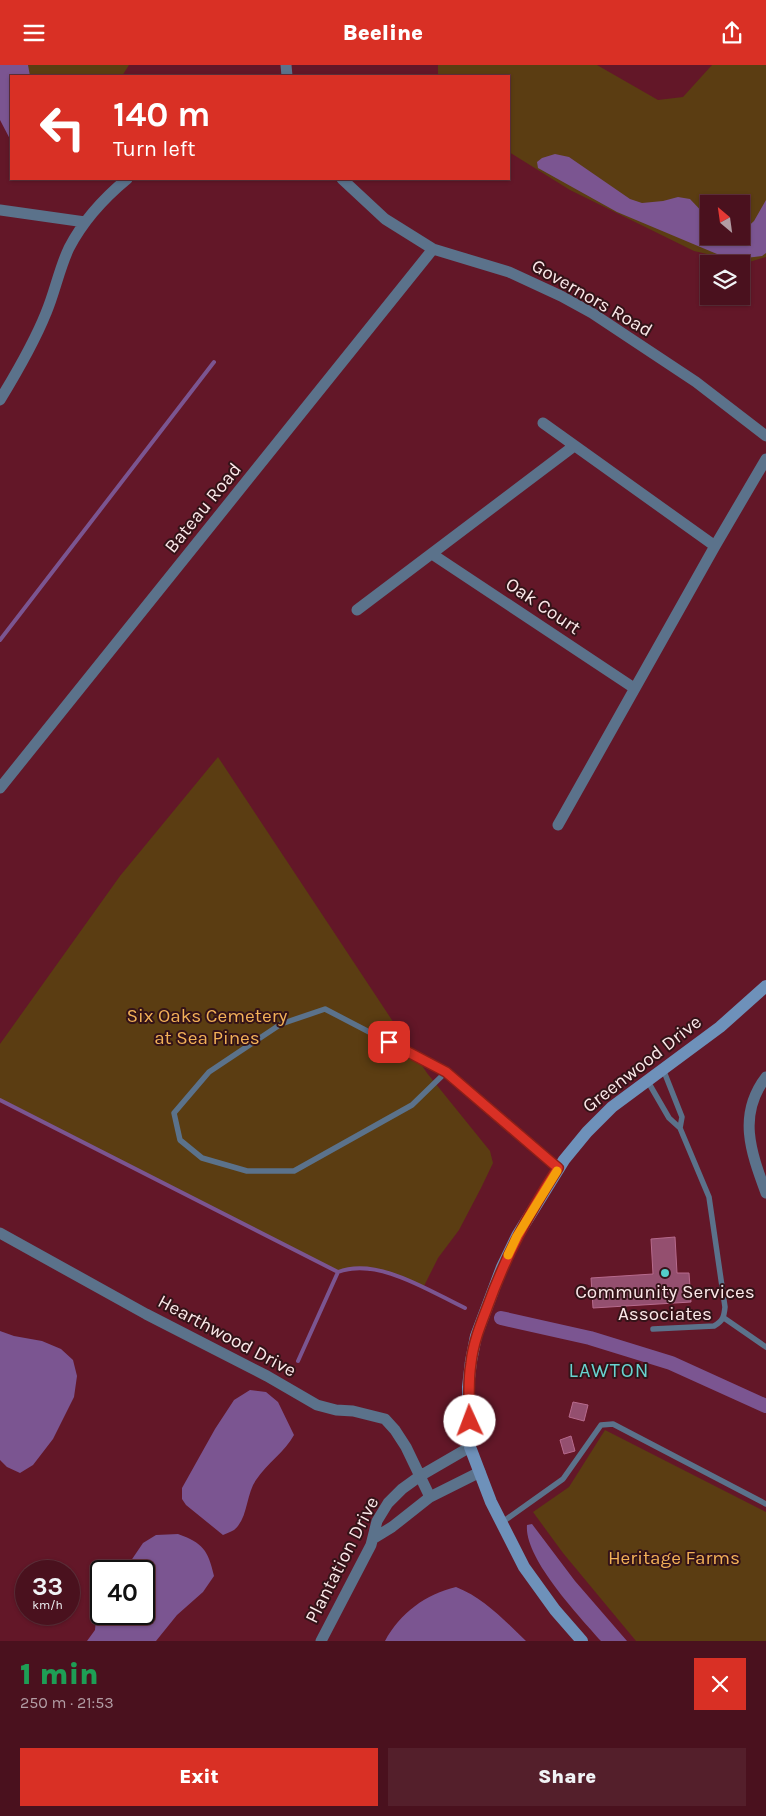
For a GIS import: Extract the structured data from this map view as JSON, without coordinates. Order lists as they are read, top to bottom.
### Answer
{
  "streets": {
    "street": [
      "Governors Road",
      "Bateau Road",
      "Oak Court",
      "Greenwood Drive",
      "Hearthwood Drive",
      "Plantation Drive"
    ]
  },
  "crossings": [
    ["Governors Road", "Bateau Road"],
    ["Greenwood Drive", "Plantation Drive"],
    ["Hearthwood Drive", "Plantation Drive"]
  ],
  "districts": ["LAWTON"],
  "parks": ["Six Oaks Cemetery at Sea Pines", "Heritage Farms"],
  "places": ["Community Services Associates"],
  "north": "top left",
  "page": {
    "header": "Beeline",
    "turn": ["140 m", "Turn left"],
    "speed": "33 km/h",
    "limit": "40",
    "heading": ["1 min", "250 m · 21:53"],
    "buttons": ["Exit", "Share"]
  }
}
